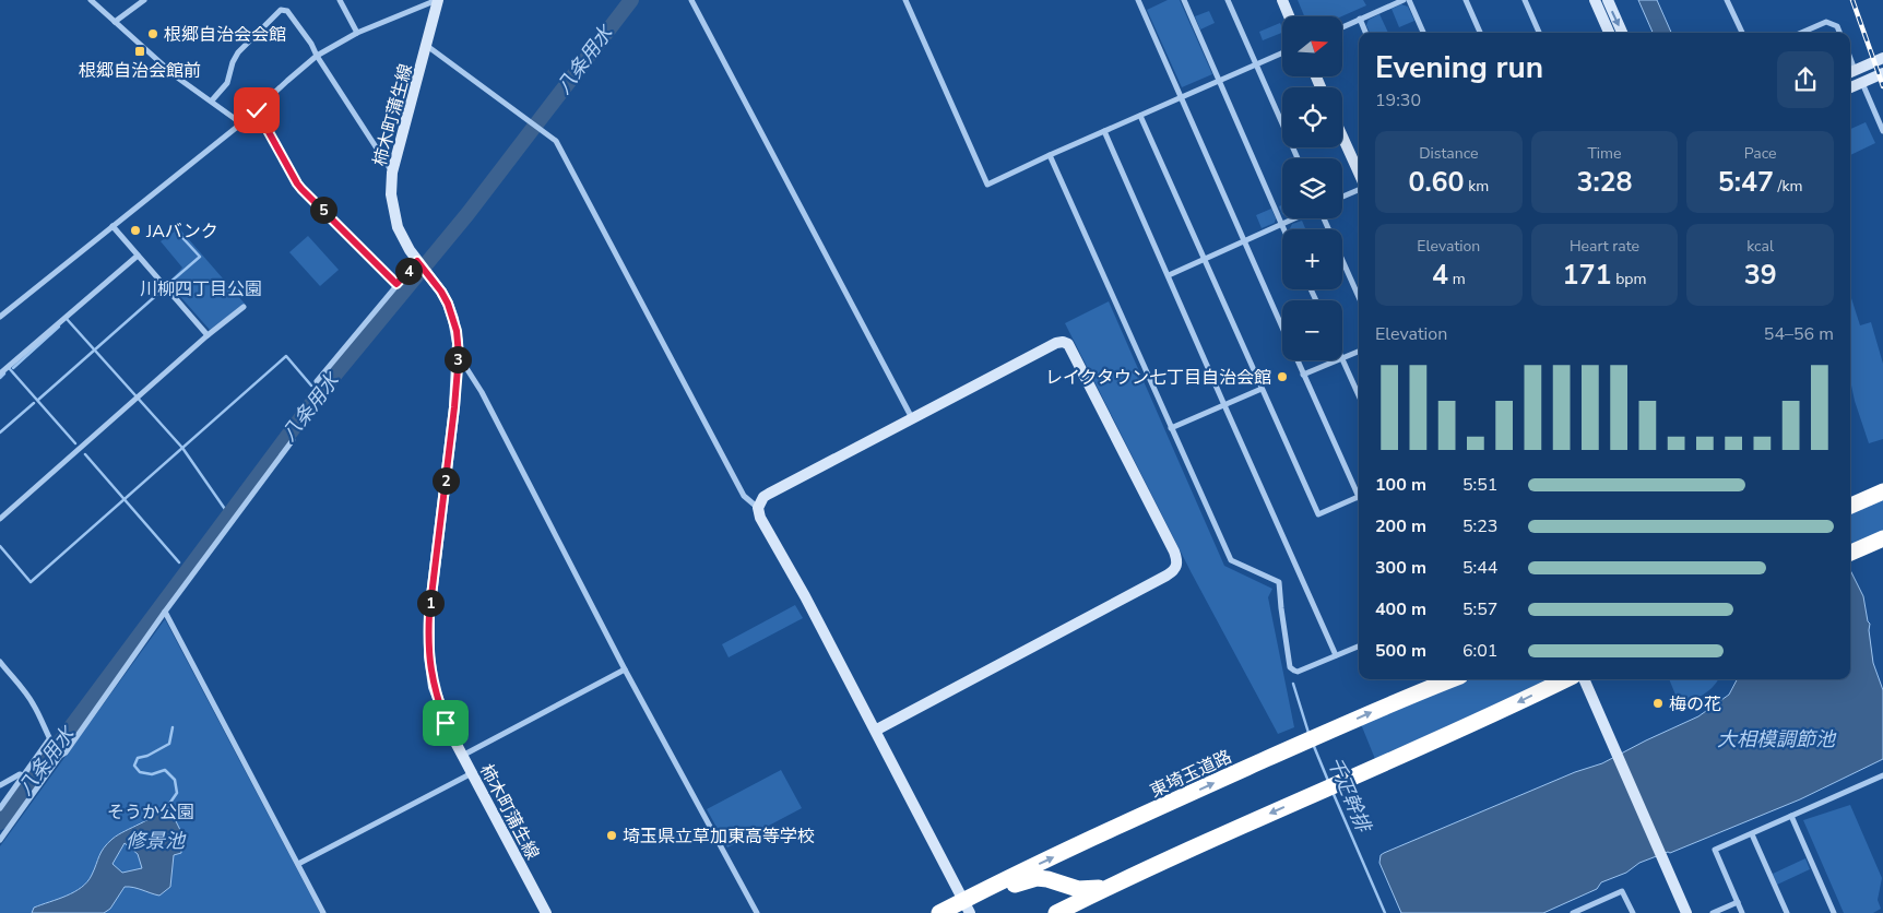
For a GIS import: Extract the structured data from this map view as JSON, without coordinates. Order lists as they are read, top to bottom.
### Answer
{
  "streets": {
    "highway": ["東埼玉道路"],
    "street": ["柿木町蒲生線"]
  },
  "water": [
    "八条用水",
    "大相模調節池",
    "千疋幹排",
    "修景池"
  ],
  "parks": ["川柳四丁目公園", "そうか公園"],
  "places": {
    "other": [
      "根郷自治会会館",
      "JAバンク",
      "レイクタウン七丁目自治会館",
      "梅の花",
      "埼玉県立草加東高等学校"
    ],
    "transit": ["根郷自治会館前"]
  },
  "north": "right",
  "page": {
    "map_buttons": ["+", "−"],
    "heading": ["Evening run", "19:30"],
    "stats": [
      ["Distance", "0.60 km"],
      ["Time", "3:28"],
      ["Pace", "5:47 /km"],
      ["Elevation", "4 m"],
      ["Heart rate", "171 bpm"],
      ["kcal", "39"]
    ],
    "pins": [
      "5",
      "4",
      "3",
      "2",
      "1"
    ],
    "chart": ["Elevation", "54–56 m"],
    "list": [
      {
        "name": "100 m",
        "note": "5:51"
      },
      {
        "name": "200 m",
        "note": "5:23"
      },
      {
        "name": "300 m",
        "note": "5:44"
      },
      {
        "name": "400 m",
        "note": "5:57"
      },
      {
        "name": "500 m",
        "note": "6:01"
      }
    ]
  }
}
